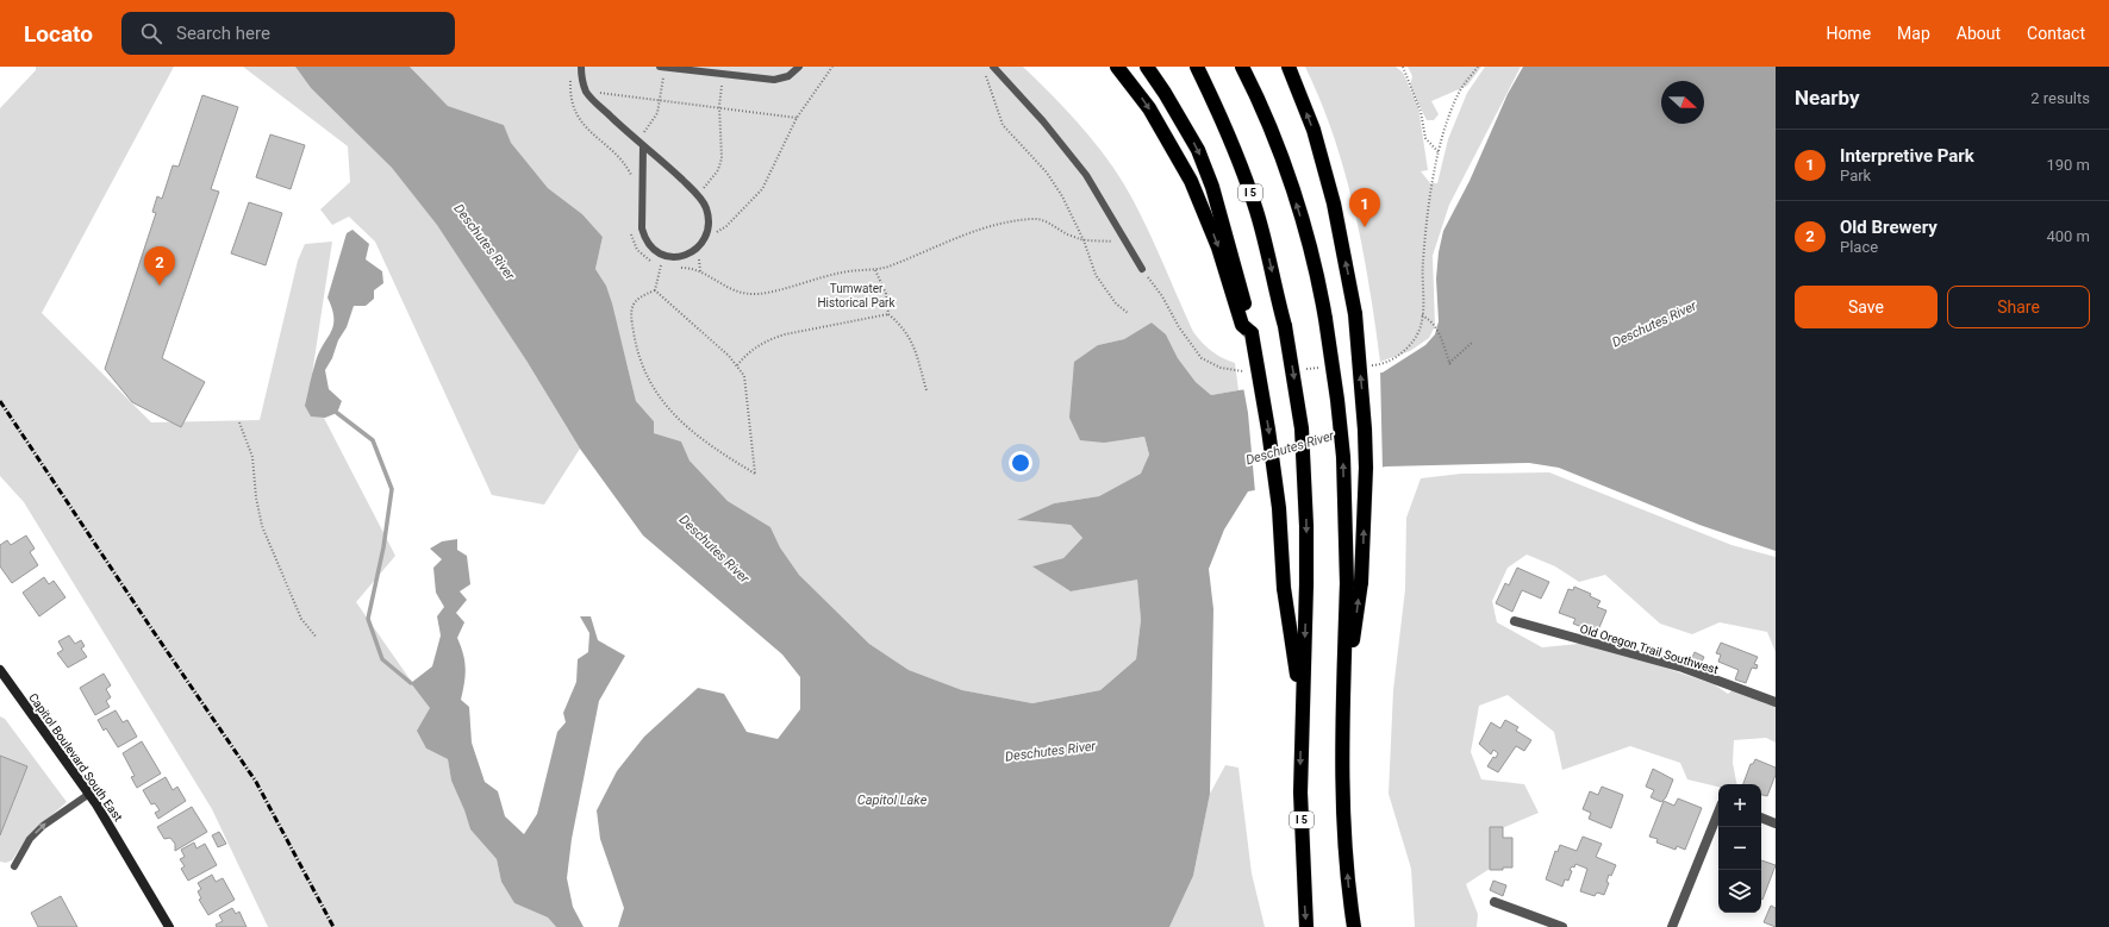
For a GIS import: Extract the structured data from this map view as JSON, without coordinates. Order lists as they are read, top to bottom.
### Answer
{
  "streets": {
    "highway": ["I 5"],
    "main road": ["Capitol Boulevard South East"],
    "street": ["Old Oregon Trail Southwest"]
  },
  "water": ["Deschutes River", "Capitol Lake"],
  "parks": ["Tumwater Historical Park"],
  "north": "right",
  "page": {
    "header": "Locato",
    "search": "Search here",
    "nav": [
      "Home",
      "Map",
      "About",
      "Contact"
    ],
    "heading": ["Nearby", "2 results"],
    "list": [
      {
        "mark": "1",
        "name": "Interpretive Park",
        "note": "Park",
        "value": "190 m"
      },
      {
        "mark": "2",
        "name": "Old Brewery",
        "note": "Place",
        "value": "400 m"
      }
    ],
    "pins": ["1", "2"],
    "buttons": ["Save", "Share"],
    "map_buttons": ["+", "−"]
  }
}
